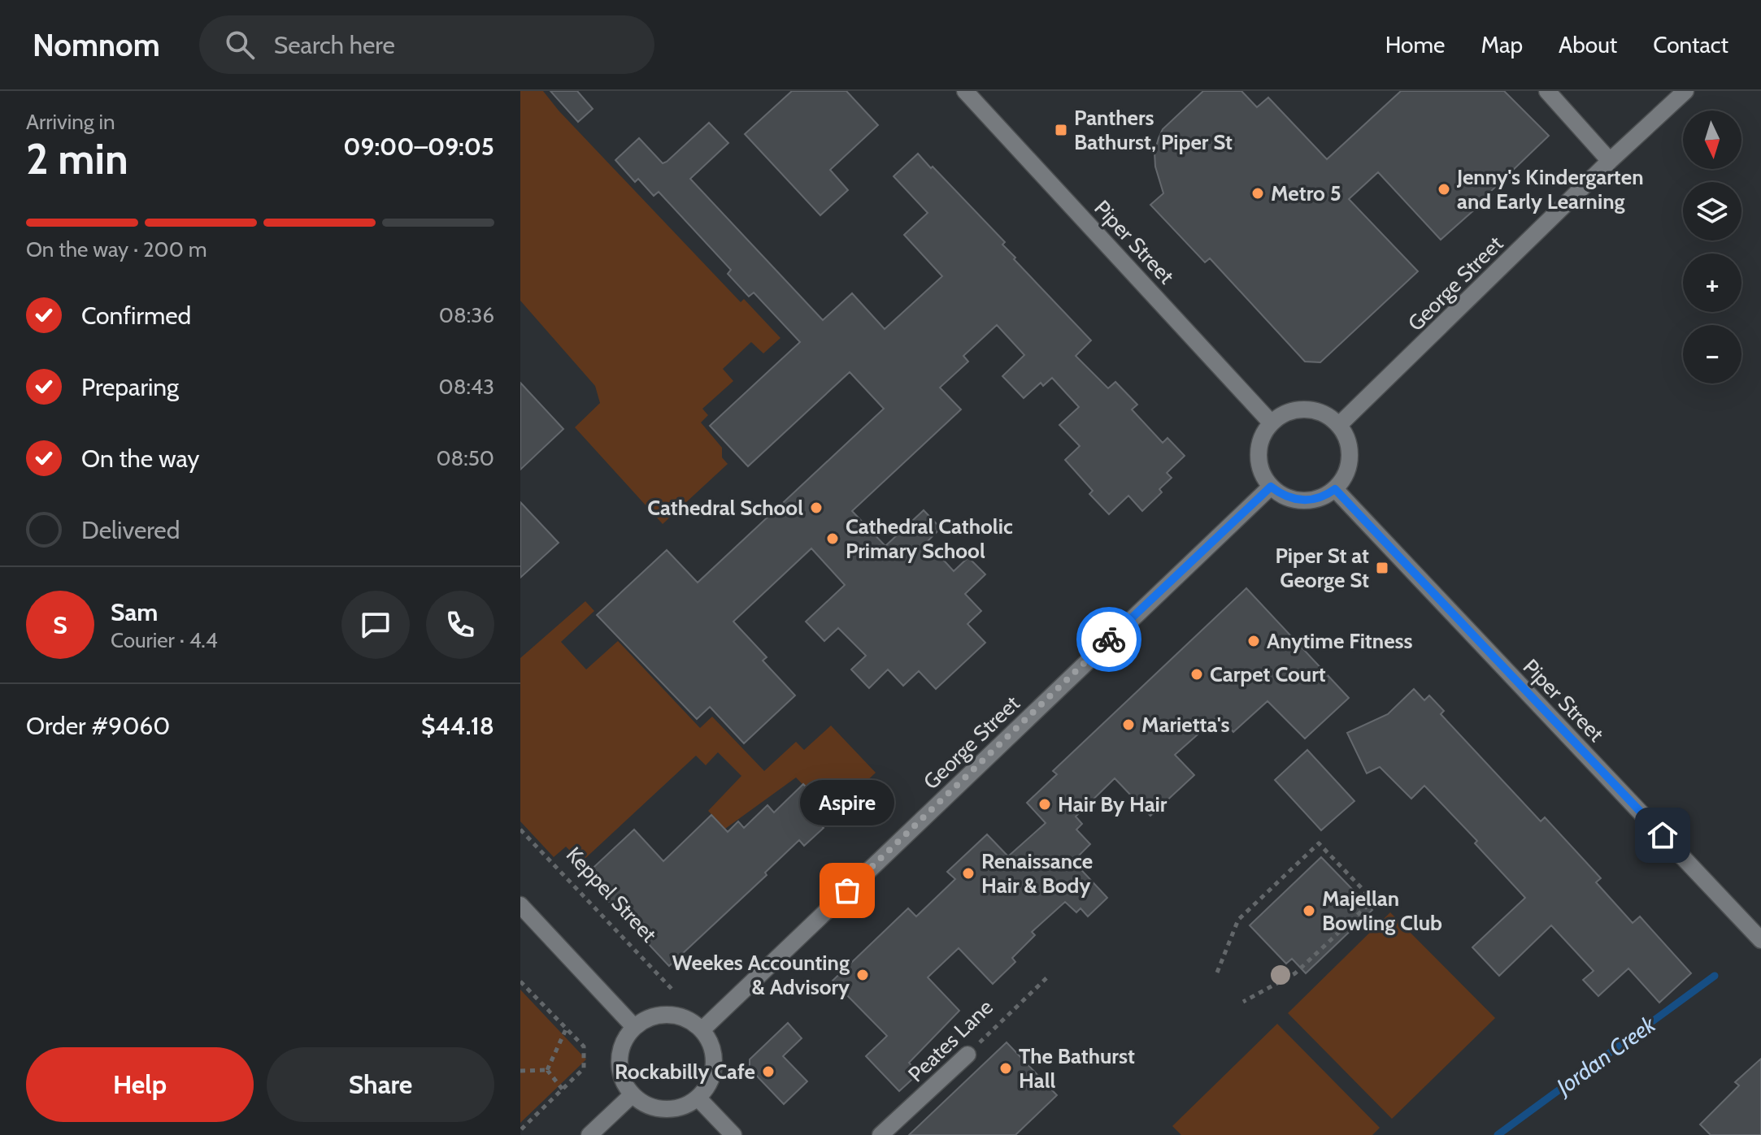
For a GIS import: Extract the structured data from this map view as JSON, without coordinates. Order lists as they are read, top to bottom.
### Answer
{
  "streets": {
    "street": ["Piper Street", "George Street", "Peates Lane"],
    "path": ["Keppel Street"]
  },
  "crossings": [
    ["Piper Street", "George Street"]
  ],
  "water": ["Jordan Creek"],
  "places": {
    "transit": ["Panthers Bathurst, Piper St", "Piper St at George St"],
    "other": [
      "Jenny's Kindergarten and Early Learning",
      "Metro 5",
      "Cathedral School",
      "Cathedral Catholic Primary School",
      "Anytime Fitness",
      "Carpet Court",
      "Marietta's",
      "Hair By Hair",
      "Renaissance Hair & Body",
      "Aspire",
      "Majellan Bowling Club",
      "Weekes Accounting & Advisory",
      "The Bathurst Hall",
      "Rockabilly Cafe"
    ]
  },
  "north": "bottom",
  "page": {
    "header": "Nomnom",
    "search": "Search here",
    "nav": [
      "Home",
      "Map",
      "About",
      "Contact"
    ],
    "heading": ["2 min", "Arriving in", "09:00–09:05"],
    "panel": [
      "Sam",
      "Courier · 4.4",
      "Order #9060",
      "$44.18"
    ],
    "map_buttons": ["+", "−"],
    "bar": "On the way · 200 m",
    "list": [
      ["Confirmed", "08:36"],
      ["Preparing", "08:43"],
      ["On the way", "08:50"],
      "Delivered"
    ],
    "round": "S",
    "bubble": "Aspire",
    "buttons": ["Help", "Share"]
  }
}
